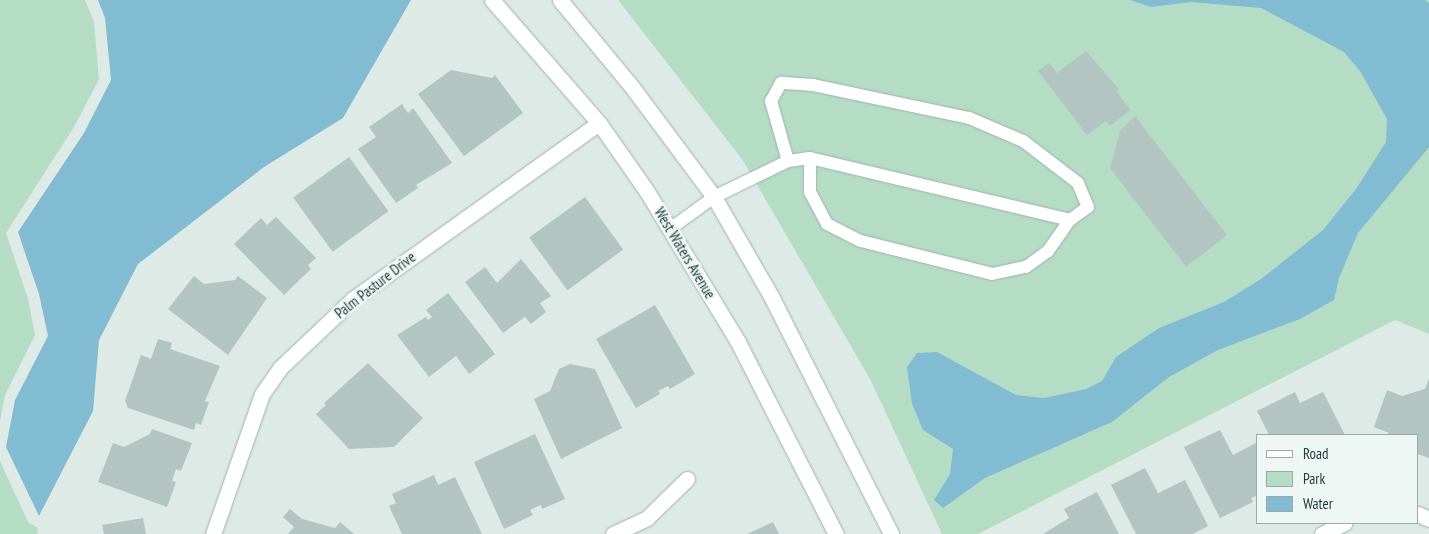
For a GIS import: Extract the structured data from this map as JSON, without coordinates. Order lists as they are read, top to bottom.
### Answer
{
  "streets": {
    "street": ["West Waters Avenue", "Palm Pasture Drive"]
  },
  "crossings": [
    ["West Waters Avenue", "Palm Pasture Drive"]
  ],
  "legend": ["Road", "Park", "Water"]
}
